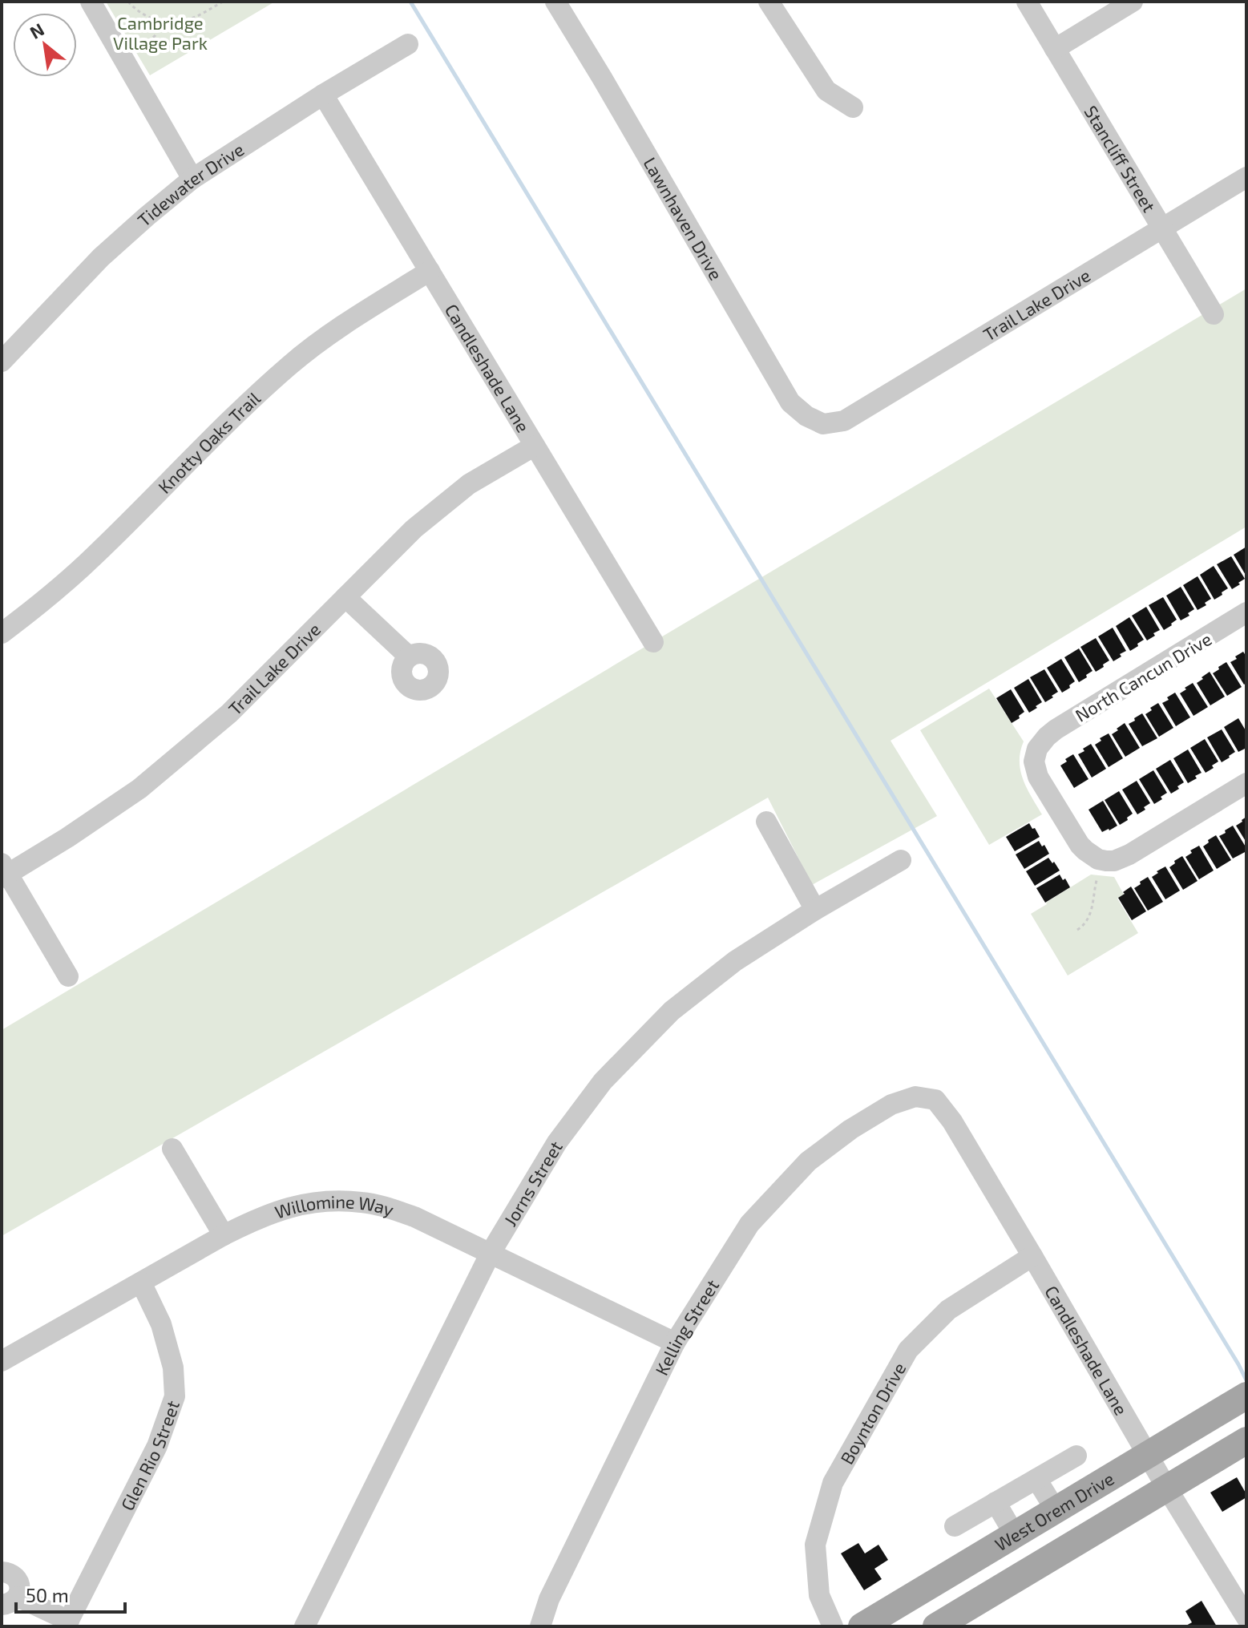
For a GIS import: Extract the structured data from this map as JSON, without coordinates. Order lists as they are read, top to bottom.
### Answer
{
  "streets": {
    "main road": ["West Orem Drive"],
    "street": [
      "Stancliff Street",
      "Tidewater Drive",
      "Lawnhaven Drive",
      "Trail Lake Drive",
      "Candleshade Lane",
      "Knotty Oaks Trail",
      "North Cancun Drive",
      "Jorns Street",
      "Willomine Way",
      "Kelling Street",
      "Boynton Drive",
      "Glen Rio Street"
    ]
  },
  "crossings": [
    ["Stancliff Street", "Trail Lake Drive"],
    ["Tidewater Drive", "Candleshade Lane"],
    ["Lawnhaven Drive", "Trail Lake Drive"],
    ["Trail Lake Drive", "Candleshade Lane"],
    ["Candleshade Lane", "Knotty Oaks Trail"],
    ["Candleshade Lane", "Kelling Street"],
    ["Candleshade Lane", "Boynton Drive"],
    ["Candleshade Lane", "West Orem Drive"],
    ["Jorns Street", "Willomine Way"],
    ["Willomine Way", "Kelling Street"],
    ["Willomine Way", "Glen Rio Street"]
  ],
  "parks": ["Cambridge Village Park"],
  "scale_bar": "50 m",
  "north": "top left"
}
